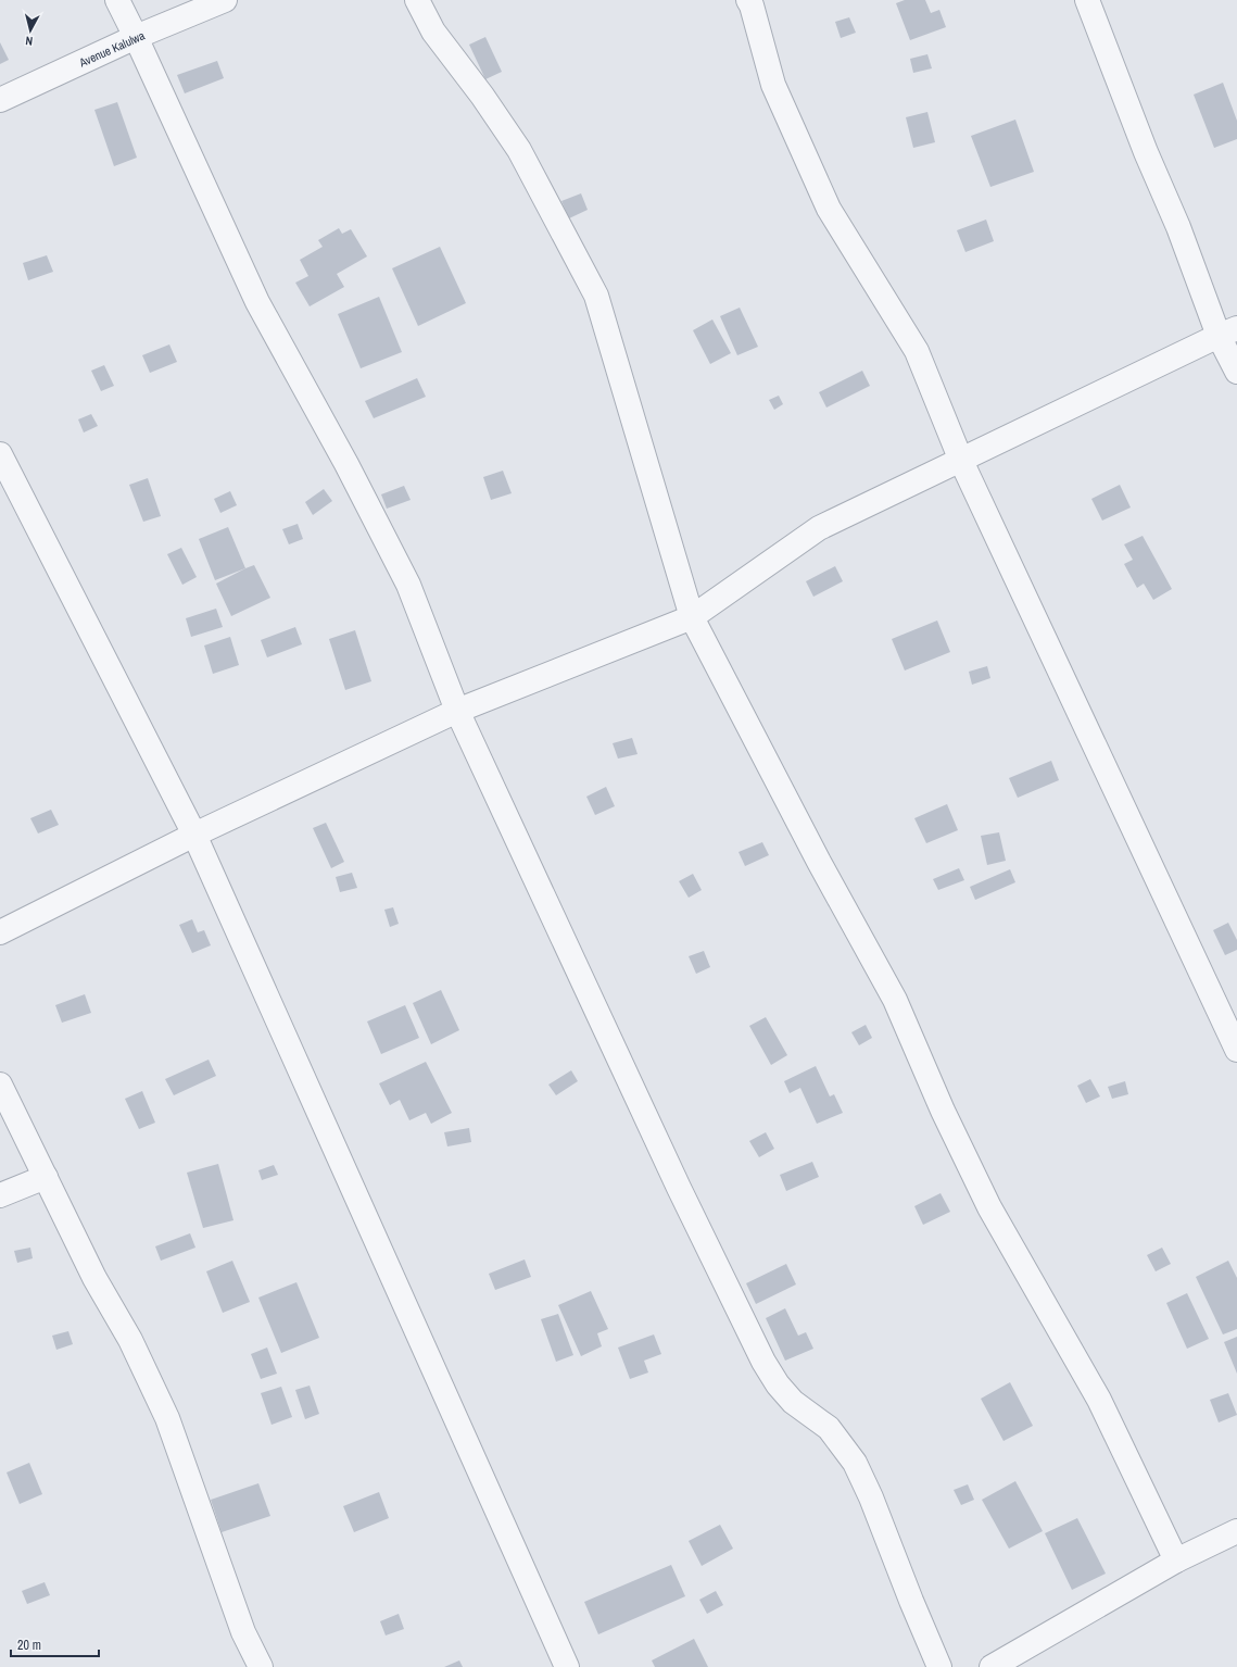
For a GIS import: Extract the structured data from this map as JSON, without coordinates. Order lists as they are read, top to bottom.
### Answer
{
  "streets": {
    "street": ["Avenue Kalulwa"]
  },
  "scale_bar": "20 m",
  "north": "bottom"
}
